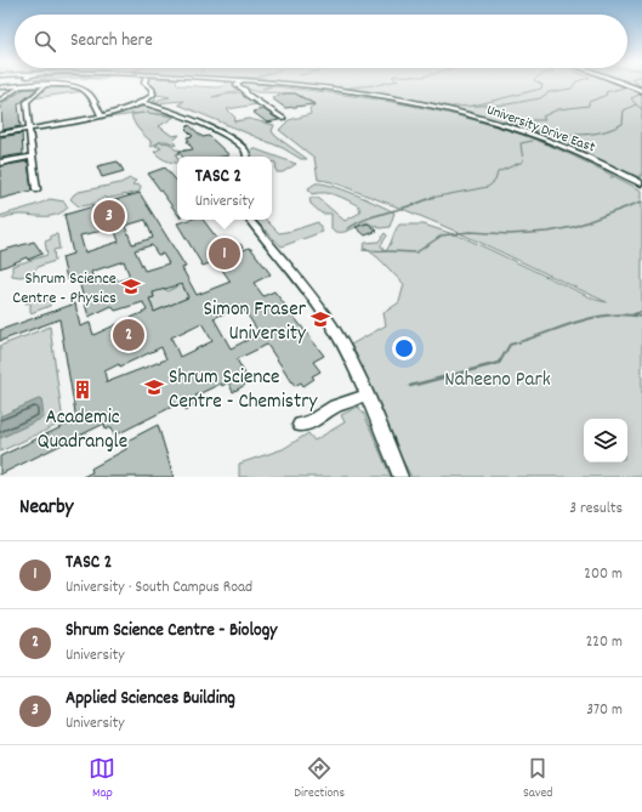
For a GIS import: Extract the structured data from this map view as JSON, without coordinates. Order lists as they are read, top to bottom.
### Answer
{
  "streets": {
    "street": ["University Drive East"]
  },
  "parks": ["Naheeno Park"],
  "places": {
    "school or university": ["Shrum Science Centre - Physics", "Simon Fraser University", "Shrum Science Centre - Chemistry"],
    "building": ["Academic Quadrangle"]
  },
  "page": {
    "search": "Search here",
    "popup": ["TASC 2", "University"],
    "pins": ["3", "1", "2"],
    "heading": ["Nearby", "3 results"],
    "list": [
      {
        "mark": "1",
        "name": "TASC 2",
        "note": "University · South Campus Road",
        "value": "200 m"
      },
      {
        "mark": "2",
        "name": "Shrum Science Centre - Biology",
        "note": "University",
        "value": "220 m"
      },
      {
        "mark": "3",
        "name": "Applied Sciences Building",
        "note": "University",
        "value": "370 m"
      }
    ],
    "nav": ["Map", "Directions", "Saved"]
  }
}
